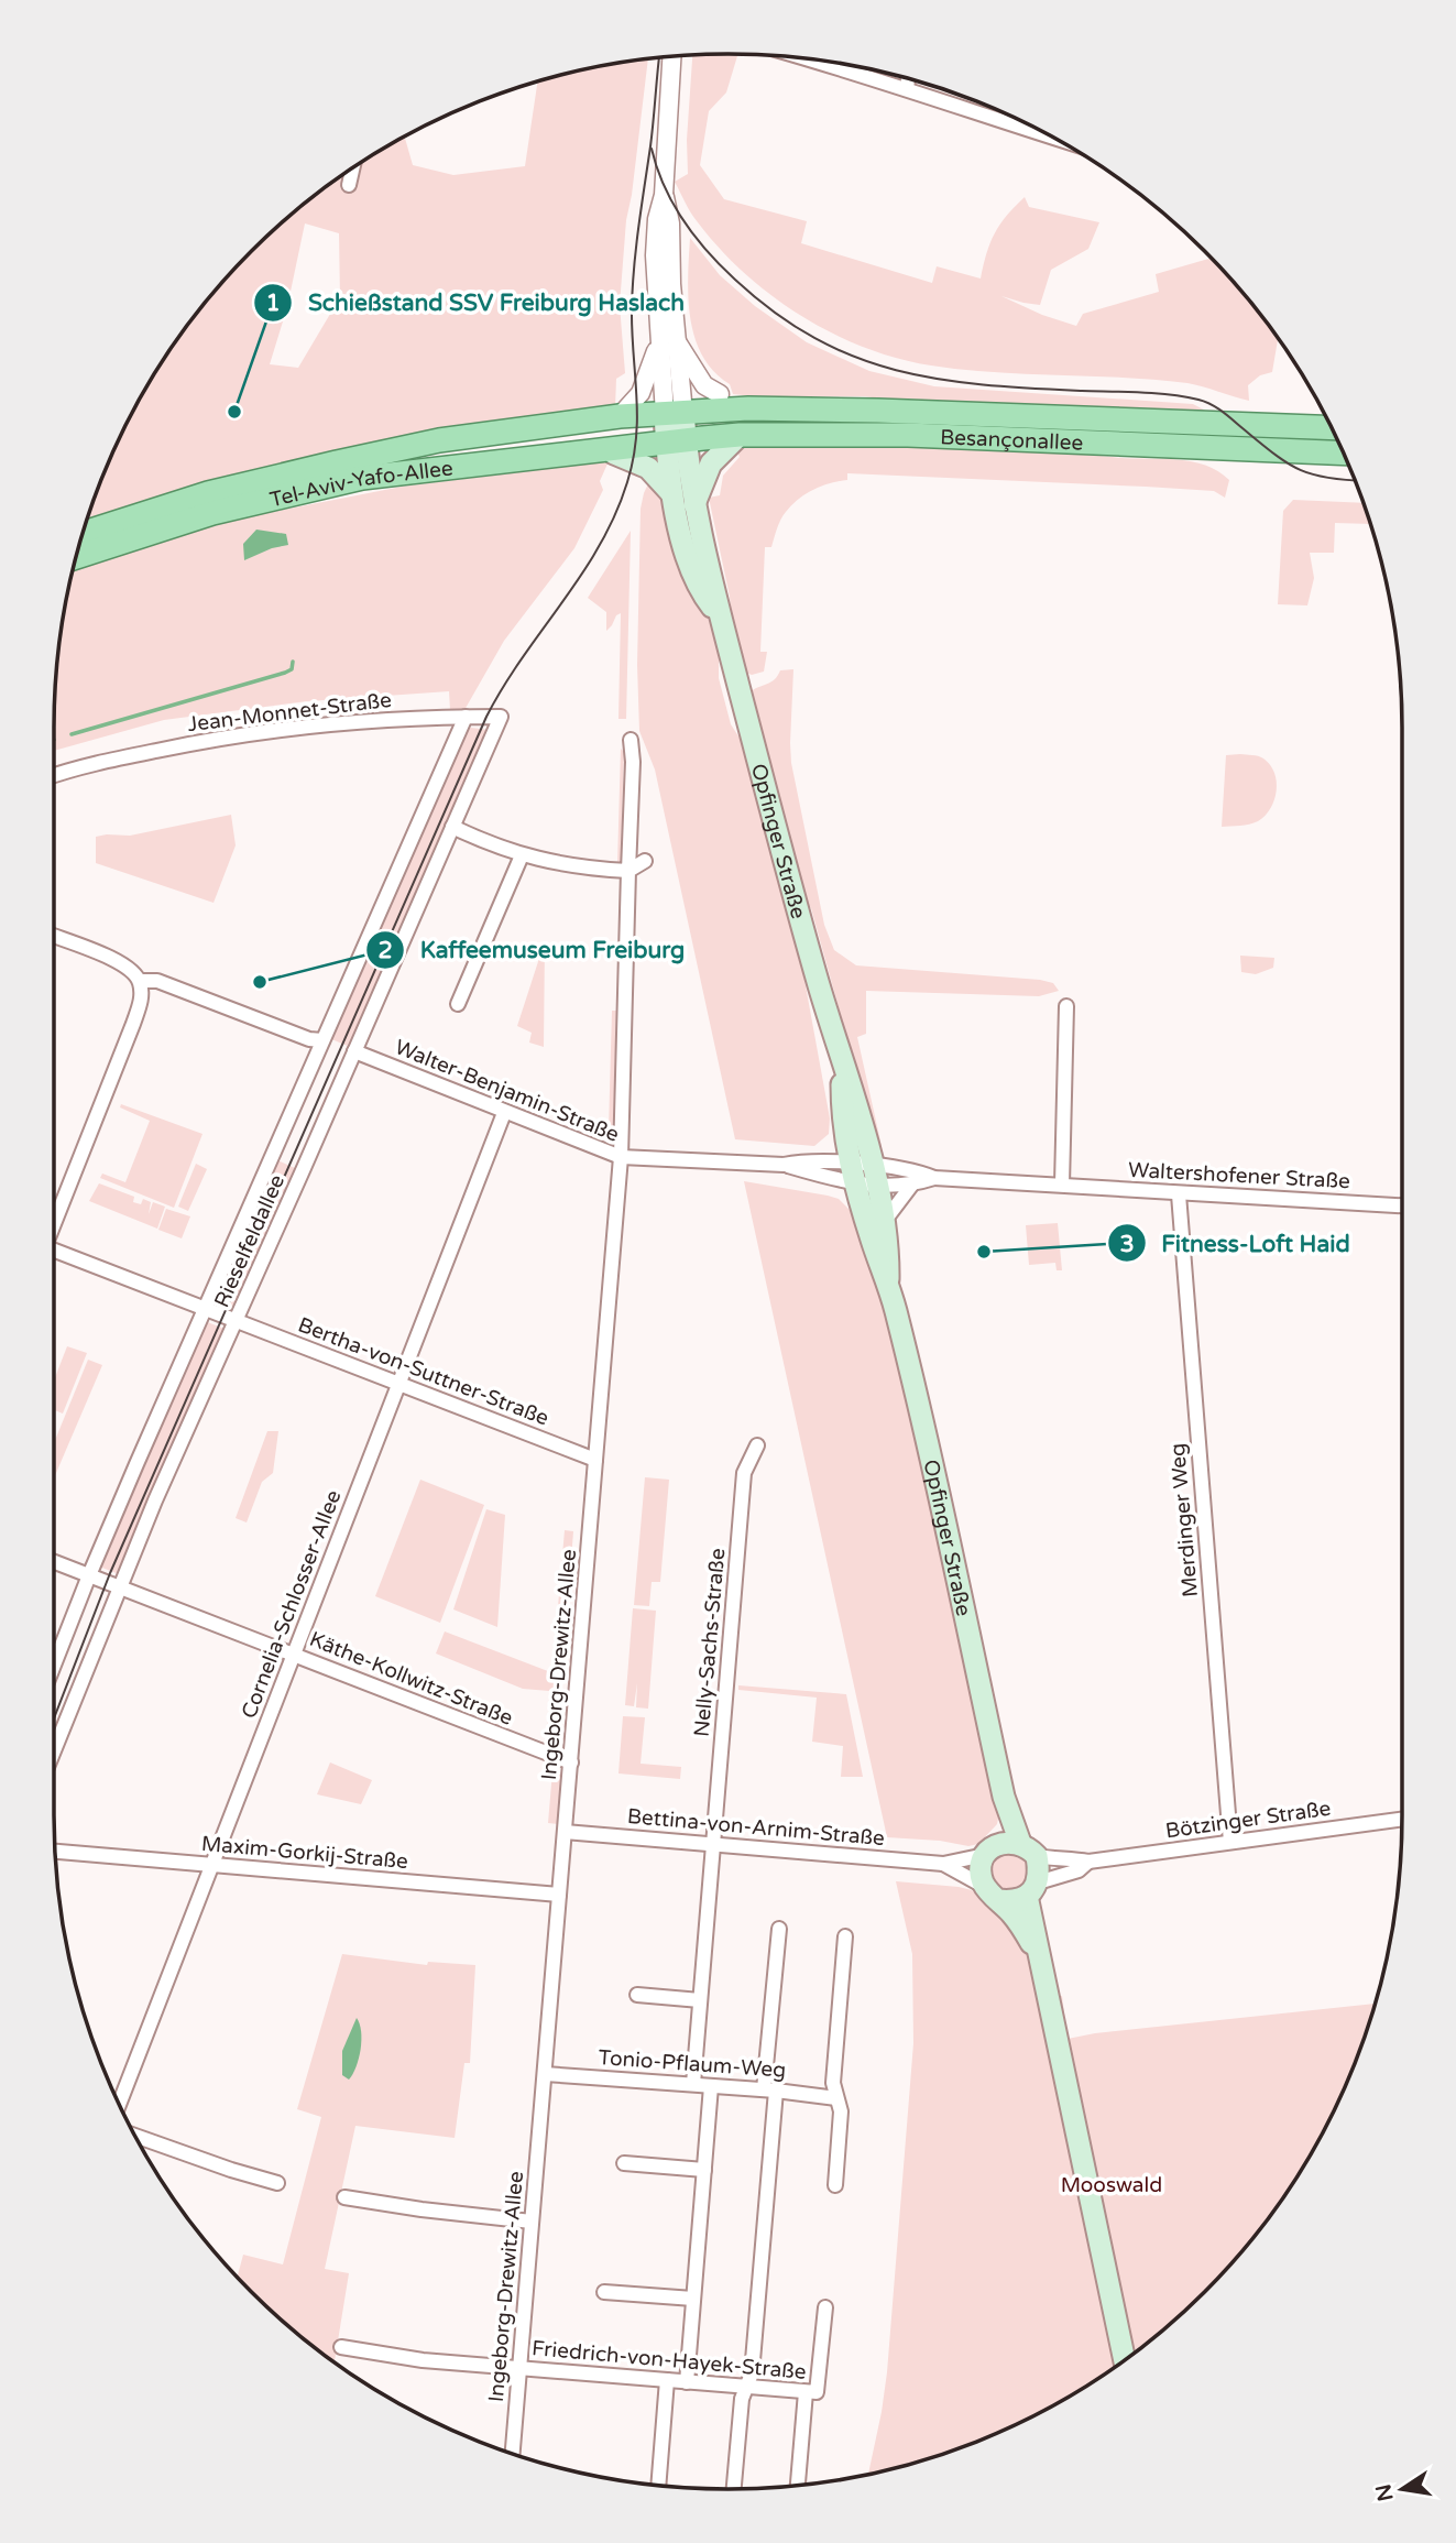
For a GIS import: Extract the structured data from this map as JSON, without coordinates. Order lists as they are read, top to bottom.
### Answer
{
  "streets": {
    "main road": ["Besançonallee", "Tel-Aviv-Yafo-Allee", "Opfinger Straße"],
    "street": [
      "Jean-Monnet-Straße",
      "Walter-Benjamin-Straße",
      "Waltershofener Straße",
      "Rieselfeldallee",
      "Bertha-von-Suttner-Straße",
      "Merdinger Weg",
      "Cornelia-Schlosser-Allee",
      "Nelly-Sachs-Straße",
      "Ingeborg-Drewitz-Allee",
      "Käthe-Kollwitz-Straße",
      "Bötzinger Straße",
      "Bettina-von-Arnim-Straße",
      "Maxim-Gorkij-Straße",
      "Tonio-Pflaum-Weg",
      "Friedrich-von-Hayek-Straße"
    ]
  },
  "crossings": [
    ["Besançonallee", "Tel-Aviv-Yafo-Allee"],
    ["Besançonallee", "Opfinger Straße"],
    ["Tel-Aviv-Yafo-Allee", "Opfinger Straße"],
    ["Jean-Monnet-Straße", "Rieselfeldallee"],
    ["Opfinger Straße", "Walter-Benjamin-Straße"],
    ["Opfinger Straße", "Waltershofener Straße"],
    ["Opfinger Straße", "Bötzinger Straße"],
    ["Opfinger Straße", "Bettina-von-Arnim-Straße"],
    ["Walter-Benjamin-Straße", "Waltershofener Straße"],
    ["Walter-Benjamin-Straße", "Rieselfeldallee"],
    ["Walter-Benjamin-Straße", "Cornelia-Schlosser-Allee"],
    ["Walter-Benjamin-Straße", "Ingeborg-Drewitz-Allee"],
    ["Waltershofener Straße", "Merdinger Weg"],
    ["Rieselfeldallee", "Bertha-von-Suttner-Straße"],
    ["Rieselfeldallee", "Käthe-Kollwitz-Straße"],
    ["Bertha-von-Suttner-Straße", "Cornelia-Schlosser-Allee"],
    ["Bertha-von-Suttner-Straße", "Ingeborg-Drewitz-Allee"],
    ["Merdinger Weg", "Bötzinger Straße"],
    ["Cornelia-Schlosser-Allee", "Käthe-Kollwitz-Straße"],
    ["Cornelia-Schlosser-Allee", "Maxim-Gorkij-Straße"],
    ["Nelly-Sachs-Straße", "Bettina-von-Arnim-Straße"],
    ["Nelly-Sachs-Straße", "Tonio-Pflaum-Weg"],
    ["Ingeborg-Drewitz-Allee", "Käthe-Kollwitz-Straße"],
    ["Ingeborg-Drewitz-Allee", "Bettina-von-Arnim-Straße"],
    ["Ingeborg-Drewitz-Allee", "Maxim-Gorkij-Straße"],
    ["Ingeborg-Drewitz-Allee", "Tonio-Pflaum-Weg"],
    ["Ingeborg-Drewitz-Allee", "Friedrich-von-Hayek-Straße"],
    ["Bötzinger Straße", "Bettina-von-Arnim-Straße"]
  ],
  "parks": ["Mooswald"],
  "places": ["Schießstand SSV Freiburg Haslach", "Kaffeemuseum Freiburg", "Fitness-Loft Haid"],
  "north": "left"
}
